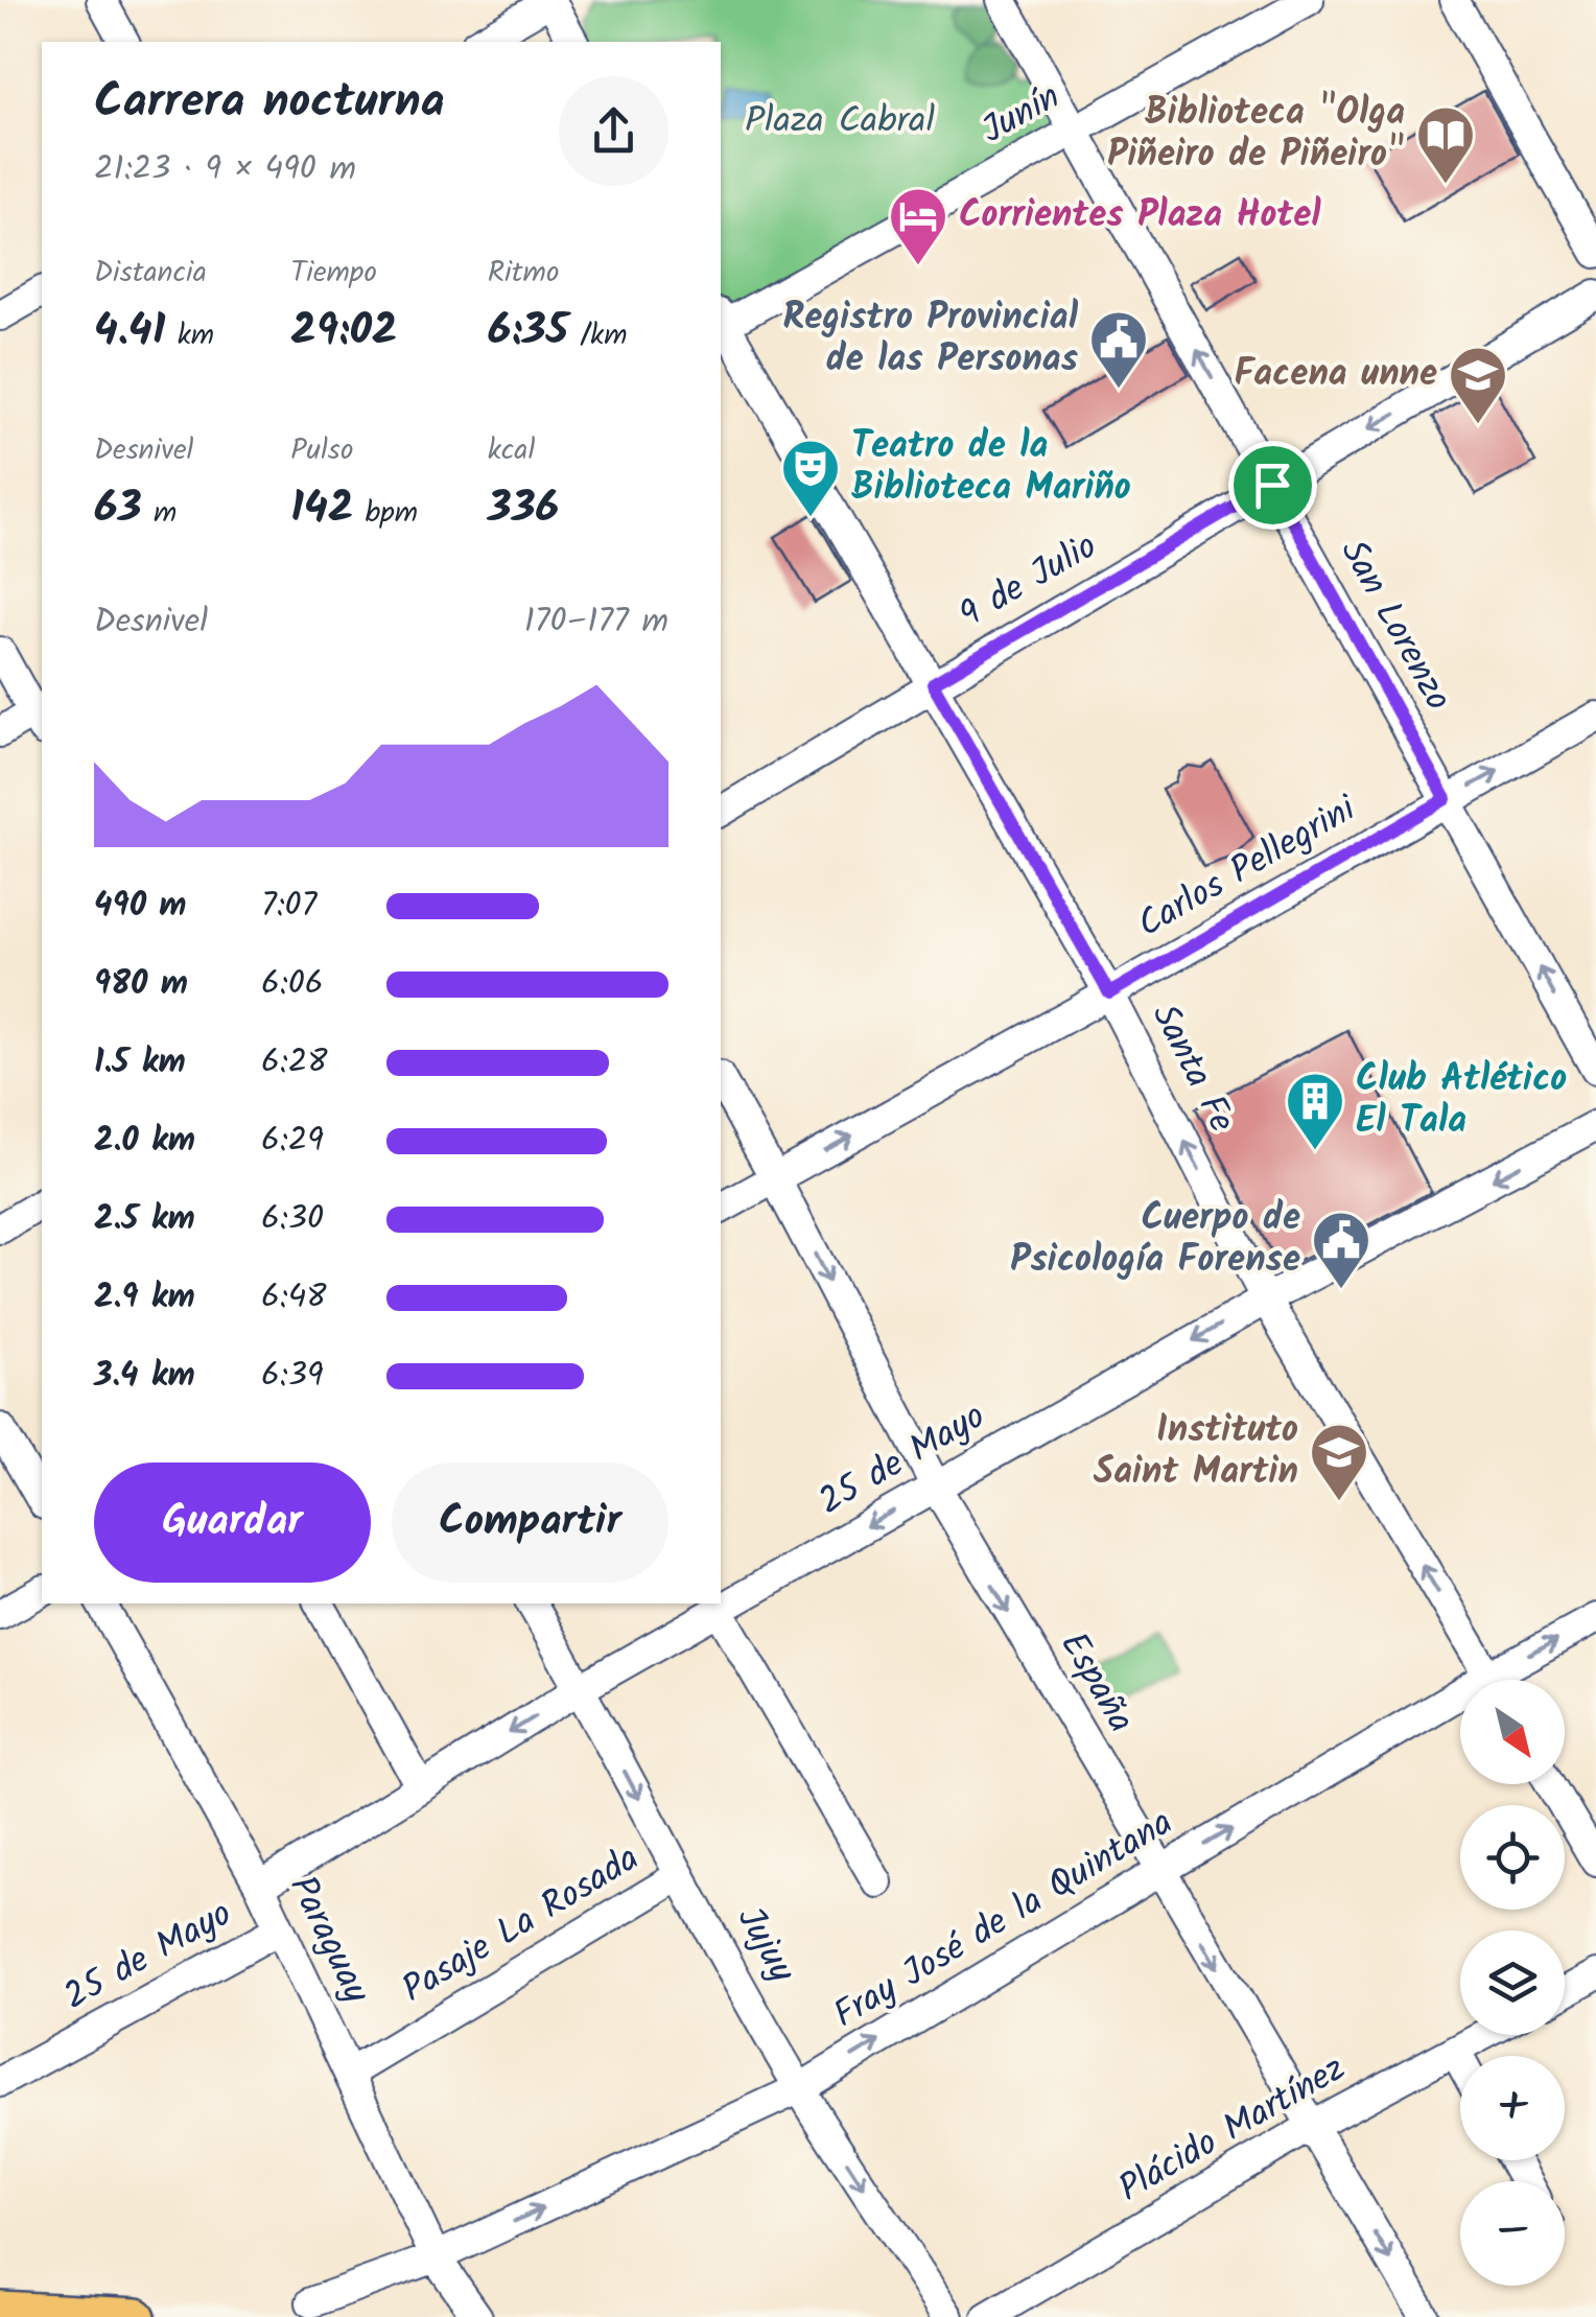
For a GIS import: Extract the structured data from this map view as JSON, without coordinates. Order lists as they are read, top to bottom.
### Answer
{
  "streets": {
    "street": [
      "Junín",
      "9 de Julio",
      "San Lorenzo",
      "Carlos Pellegrini",
      "Santa Fe",
      "25 de Mayo",
      "España",
      "Fray José de la Quintana",
      "Pasaje La Rosada",
      "Paraguay",
      "Jujuy",
      "Plácido Martínez"
    ]
  },
  "crossings": [
    ["Junín", "San Lorenzo"],
    ["9 de Julio", "San Lorenzo"],
    ["9 de Julio", "Santa Fe"],
    ["San Lorenzo", "Carlos Pellegrini"],
    ["Carlos Pellegrini", "Santa Fe"],
    ["Carlos Pellegrini", "España"],
    ["Santa Fe", "25 de Mayo"],
    ["25 de Mayo", "España"],
    ["25 de Mayo", "Paraguay"],
    ["25 de Mayo", "Jujuy"],
    ["España", "Fray José de la Quintana"],
    ["España", "Plácido Martínez"],
    ["Fray José de la Quintana", "Paraguay"],
    ["Fray José de la Quintana", "Jujuy"],
    ["Pasaje La Rosada", "Paraguay"],
    ["Pasaje La Rosada", "Jujuy"]
  ],
  "one_way": [
    "9 de Julio",
    "San Lorenzo",
    "Carlos Pellegrini",
    "Santa Fe",
    "25 de Mayo",
    "España",
    "Fray José de la Quintana"
  ],
  "parks": ["Plaza Cabral"],
  "places": {
    "library": ["Biblioteca \"Olga Piñeiro de Piñeiro\""],
    "hotel": ["Corrientes Plaza Hotel"],
    "public building": ["Registro Provincial de las Personas", "Cuerpo de Psicología Forense"],
    "school or university": ["Facena unne", "Instituto Saint Martin"],
    "theatre": ["Teatro de la Biblioteca Mariño"],
    "building": ["Club Atlético El Tala"]
  },
  "north": "bottom right",
  "page": {
    "heading": ["Carrera nocturna", "21:23 · 9 × 490 m"],
    "stats": [
      ["Distancia", "4.41 km"],
      ["Tiempo", "29:02"],
      ["Ritmo", "6:35 /km"],
      ["Desnivel", "63 m"],
      ["Pulso", "142 bpm"],
      ["kcal", "336"]
    ],
    "chart": ["Desnivel", "170–177 m"],
    "list": [
      {
        "name": "490 m",
        "note": "7:07"
      },
      {
        "name": "980 m",
        "note": "6:06"
      },
      {
        "name": "1.5 km",
        "note": "6:28"
      },
      {
        "name": "2.0 km",
        "note": "6:29"
      },
      {
        "name": "2.5 km",
        "note": "6:30"
      },
      {
        "name": "2.9 km",
        "note": "6:48"
      },
      {
        "name": "3.4 km",
        "note": "6:39"
      }
    ],
    "buttons": ["Guardar", "Compartir"],
    "map_buttons": ["+", "−"]
  }
}
